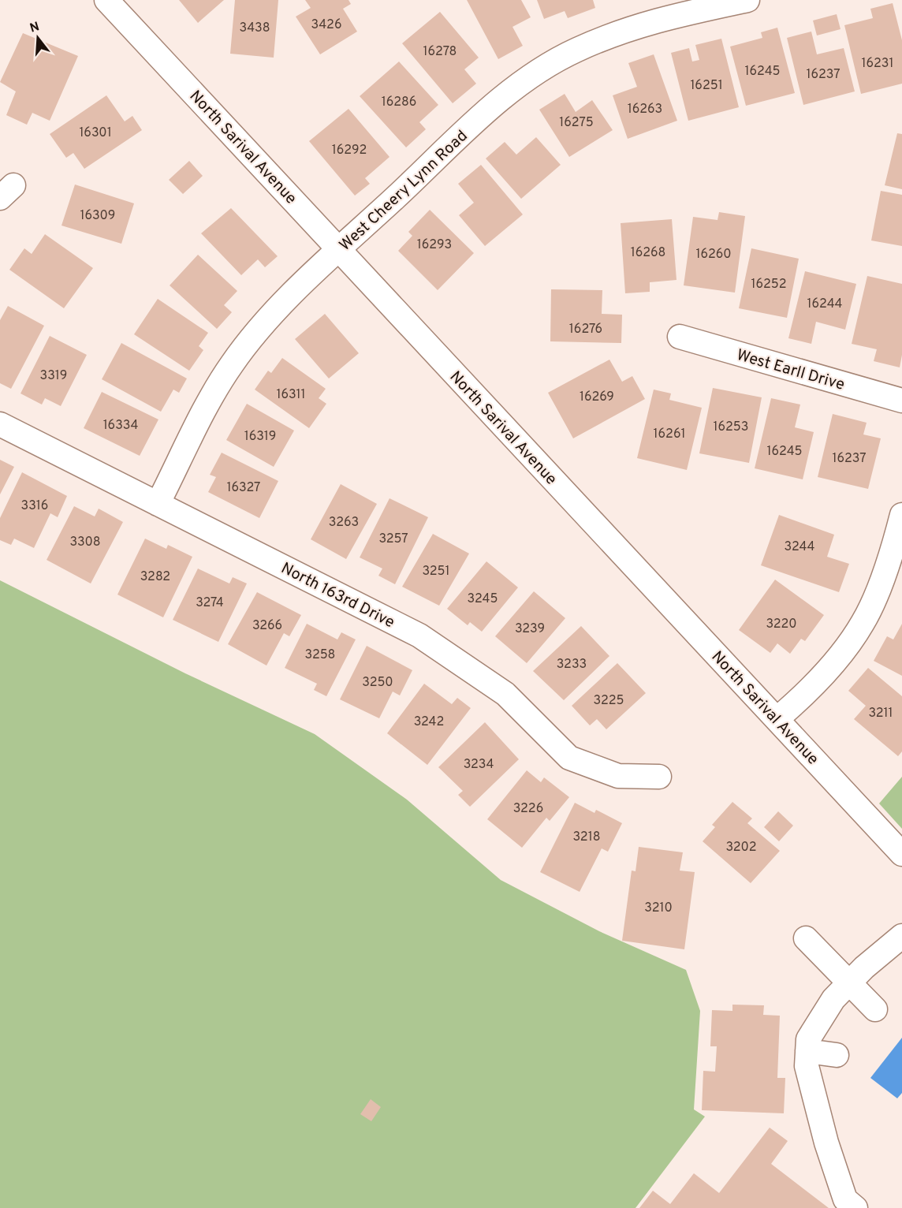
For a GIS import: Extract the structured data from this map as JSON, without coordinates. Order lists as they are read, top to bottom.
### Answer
{
  "streets": {
    "street": [
      "North Sarival Avenue",
      "West Cheery Lynn Road",
      "West Earll Drive",
      "North 163rd Drive"
    ]
  },
  "crossings": [
    ["North Sarival Avenue", "West Cheery Lynn Road"],
    ["West Cheery Lynn Road", "North 163rd Drive"]
  ],
  "house_numbers": [
    "3426",
    "3438",
    "16278",
    "16231",
    "16245",
    "16237",
    "16251",
    "16286",
    "16263",
    "16275",
    "16301",
    "16292",
    "16309",
    "16293",
    "16268",
    "16260",
    "16252",
    "16244",
    "16276",
    "3319",
    "16311",
    "16269",
    "16334",
    "16253",
    "16261",
    "16319",
    "16245",
    "16237",
    "16327",
    "3316",
    "3263",
    "3257",
    "3308",
    "3244",
    "3251",
    "3282",
    "3245",
    "3274",
    "3220",
    "3266",
    "3239",
    "3258",
    "3233",
    "3250",
    "3225",
    "3211",
    "3242",
    "3234",
    "3226",
    "3218",
    "3202",
    "3210"
  ],
  "north": "top"
}
